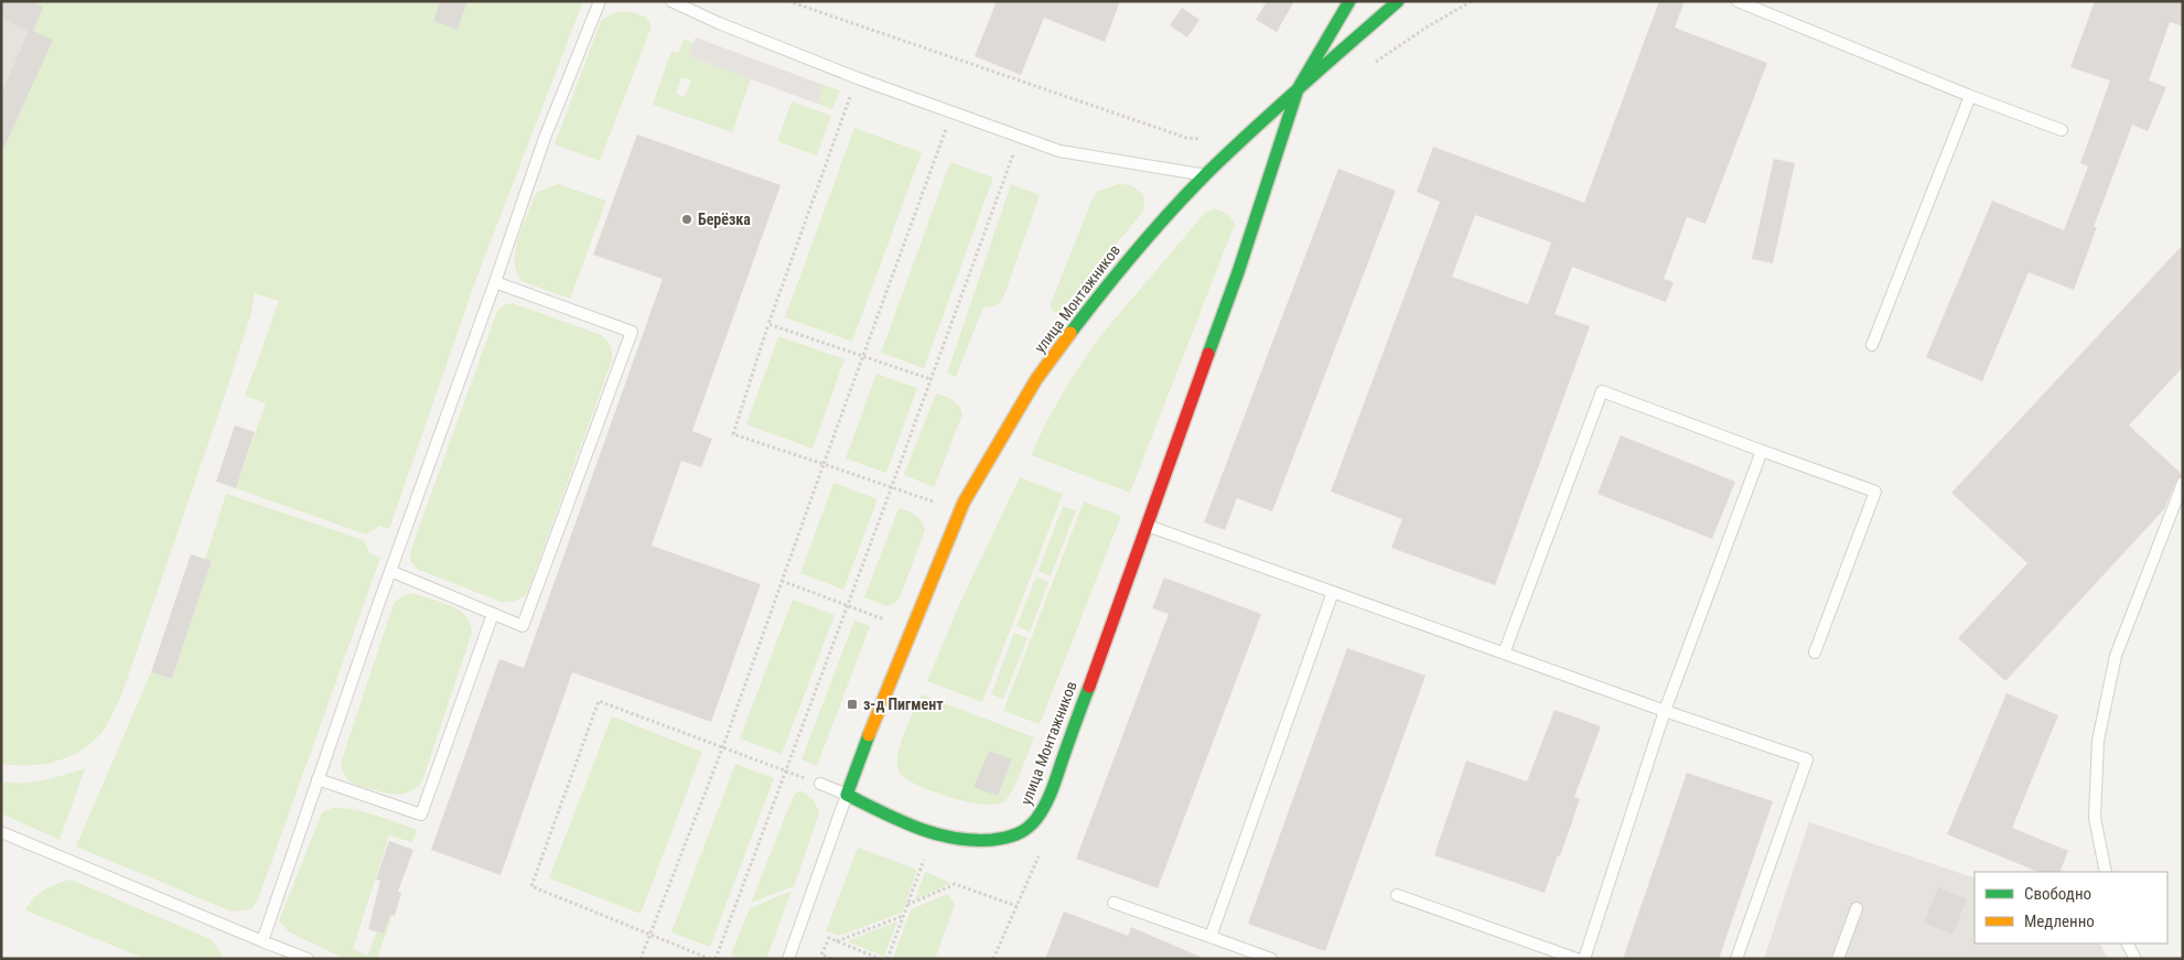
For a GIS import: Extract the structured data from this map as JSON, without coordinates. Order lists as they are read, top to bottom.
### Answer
{
  "streets": {
    "street": ["улица Монтажников"]
  },
  "places": {
    "other": ["Берёзка"],
    "transit": ["з-д Пигмент"]
  },
  "legend": ["Свободно", "Медленно"]
}
